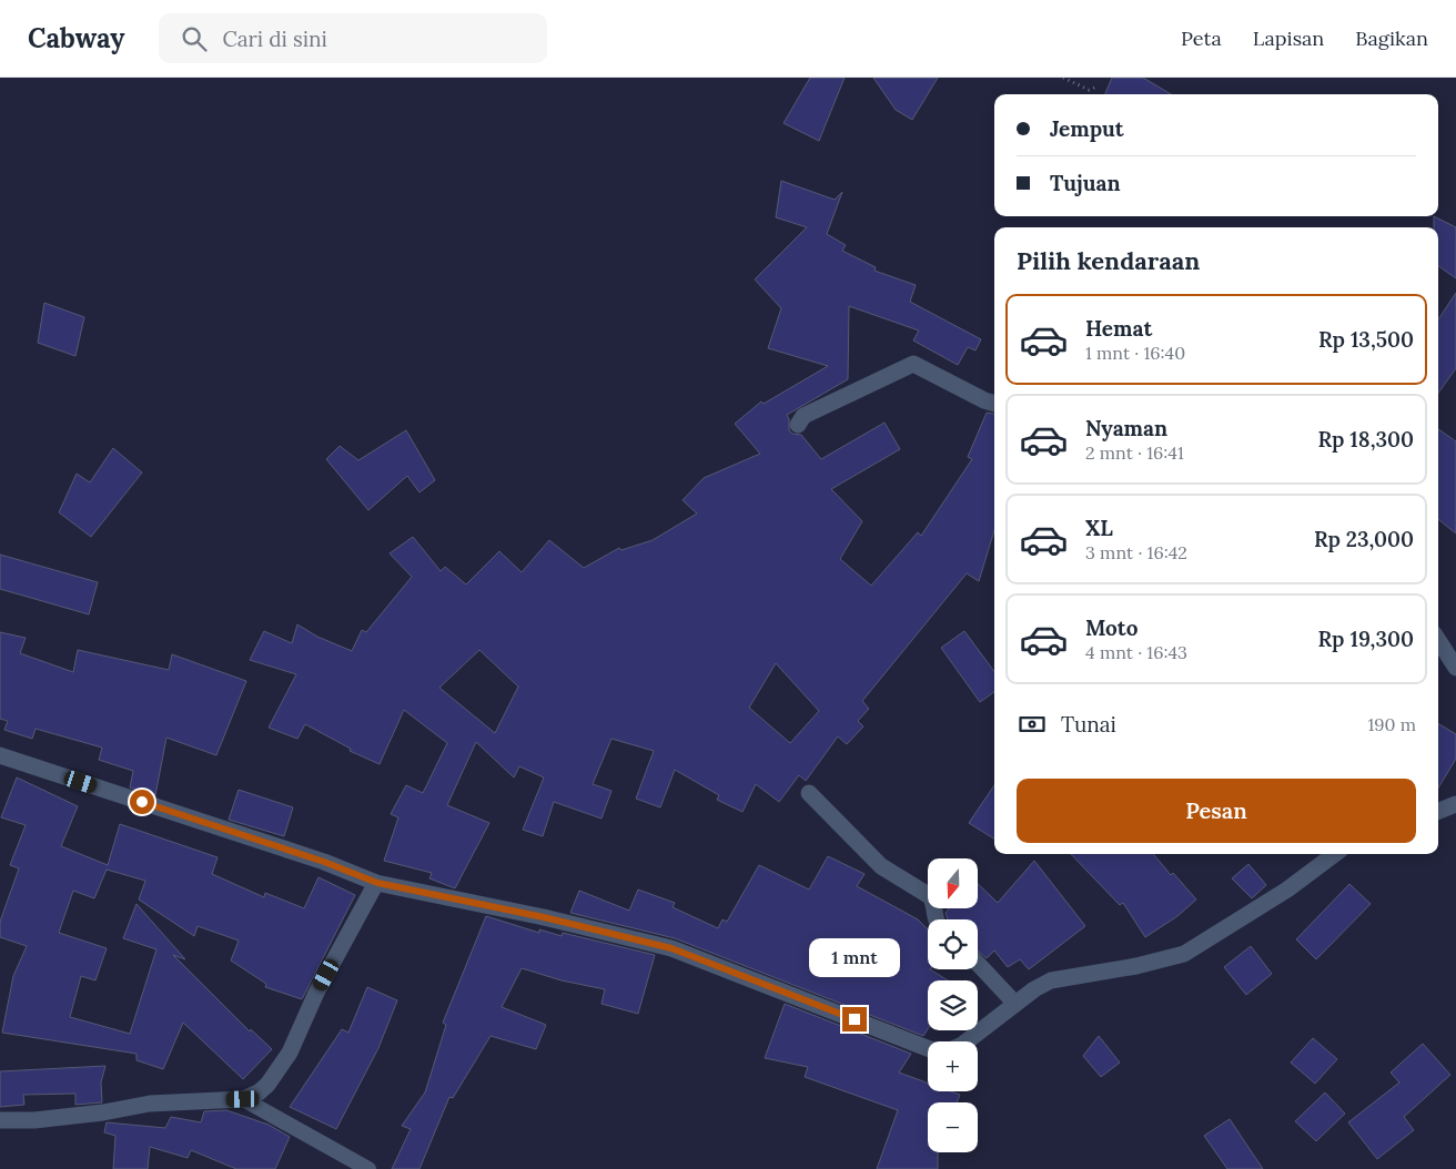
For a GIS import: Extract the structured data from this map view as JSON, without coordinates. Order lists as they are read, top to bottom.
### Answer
{
  "north": "bottom",
  "page": {
    "header": "Cabway",
    "search": "Cari di sini",
    "nav": ["Peta", "Lapisan", "Bagikan"],
    "banner": ["Jemput", "Tujuan"],
    "heading": "Pilih kendaraan",
    "list": [
      {
        "name": "Hemat",
        "note": "1 mnt · 16:40",
        "value": "Rp 13,500"
      },
      {
        "name": "Nyaman",
        "note": "2 mnt · 16:41",
        "value": "Rp 18,300"
      },
      {
        "name": "XL",
        "note": "3 mnt · 16:42",
        "value": "Rp 23,000"
      },
      {
        "name": "Moto",
        "note": "4 mnt · 16:43",
        "value": "Rp 19,300"
      }
    ],
    "pay": ["Tunai", "190 m"],
    "buttons": "Pesan",
    "map_buttons": ["+", "−"],
    "bubble": "1 mnt"
  }
}
